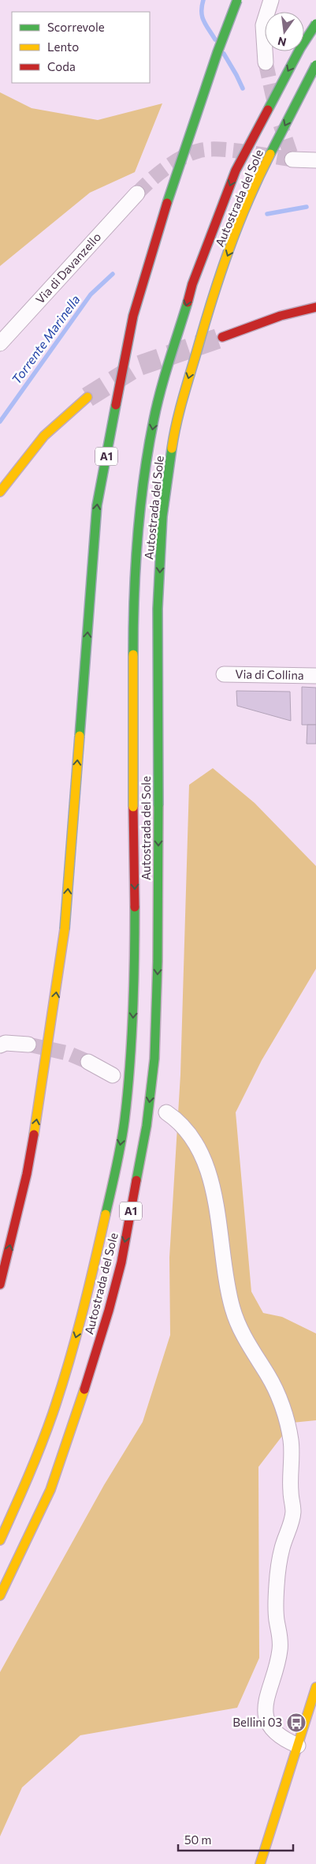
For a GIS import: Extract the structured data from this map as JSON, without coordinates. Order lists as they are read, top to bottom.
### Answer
{
  "streets": {
    "main road": ["Autostrada del Sole", "A1"],
    "street": ["Via di Davanzello", "Via di Collina"]
  },
  "water": ["Torrente Marinella"],
  "places": {
    "bus stop": ["Bellini 03"]
  },
  "legend": ["Scorrevole", "Lento", "Coda"],
  "scale_bar": "50 m",
  "north": "bottom"
}
